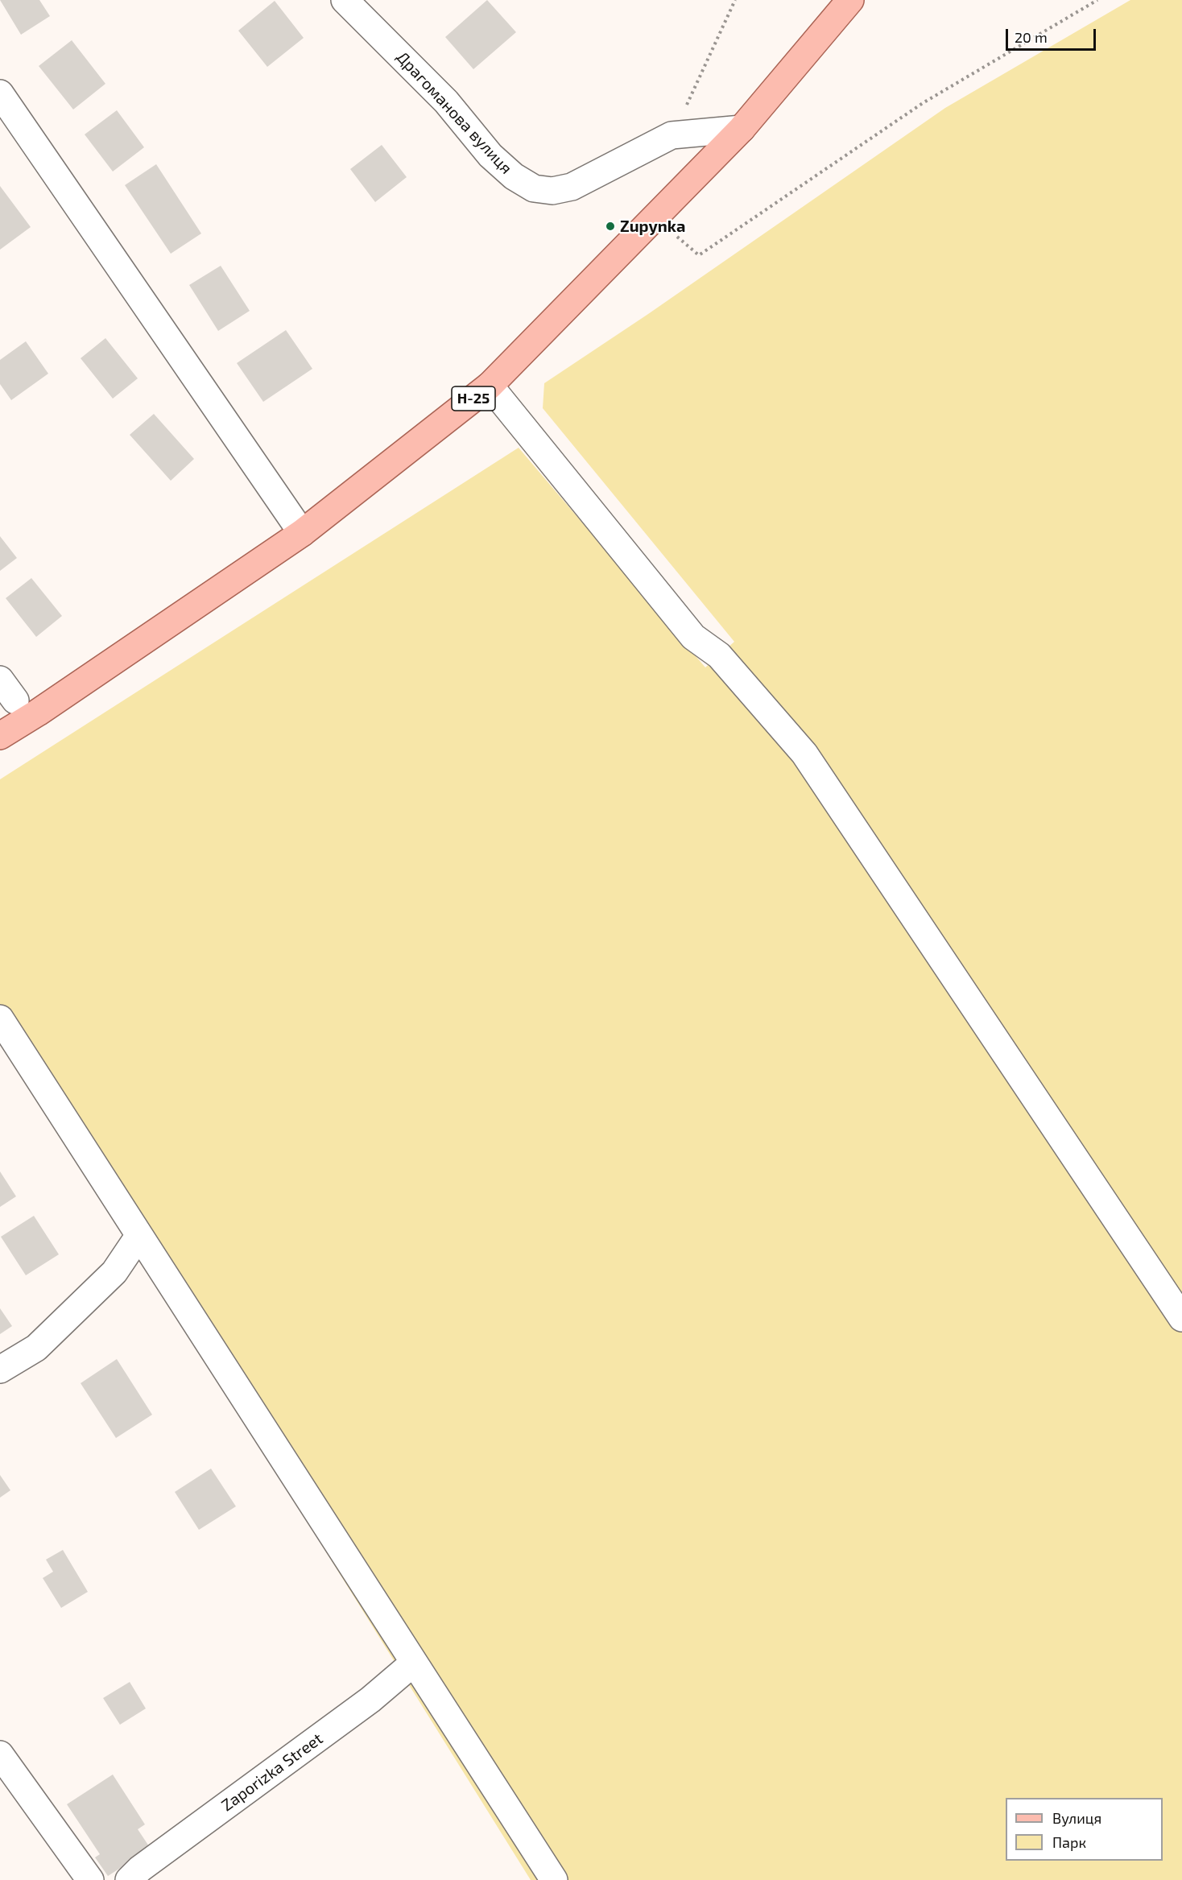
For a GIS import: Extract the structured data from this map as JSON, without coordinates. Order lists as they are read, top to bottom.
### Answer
{
  "streets": {
    "main road": ["Н-25"],
    "street": ["Драгоманова вулиця", "Zaporizka Street"]
  },
  "crossings": [
    ["Драгоманова вулиця", "Н-25"]
  ],
  "places": ["Zupynka"],
  "legend": ["Вулиця", "Парк"],
  "scale_bar": "20 m"
}
